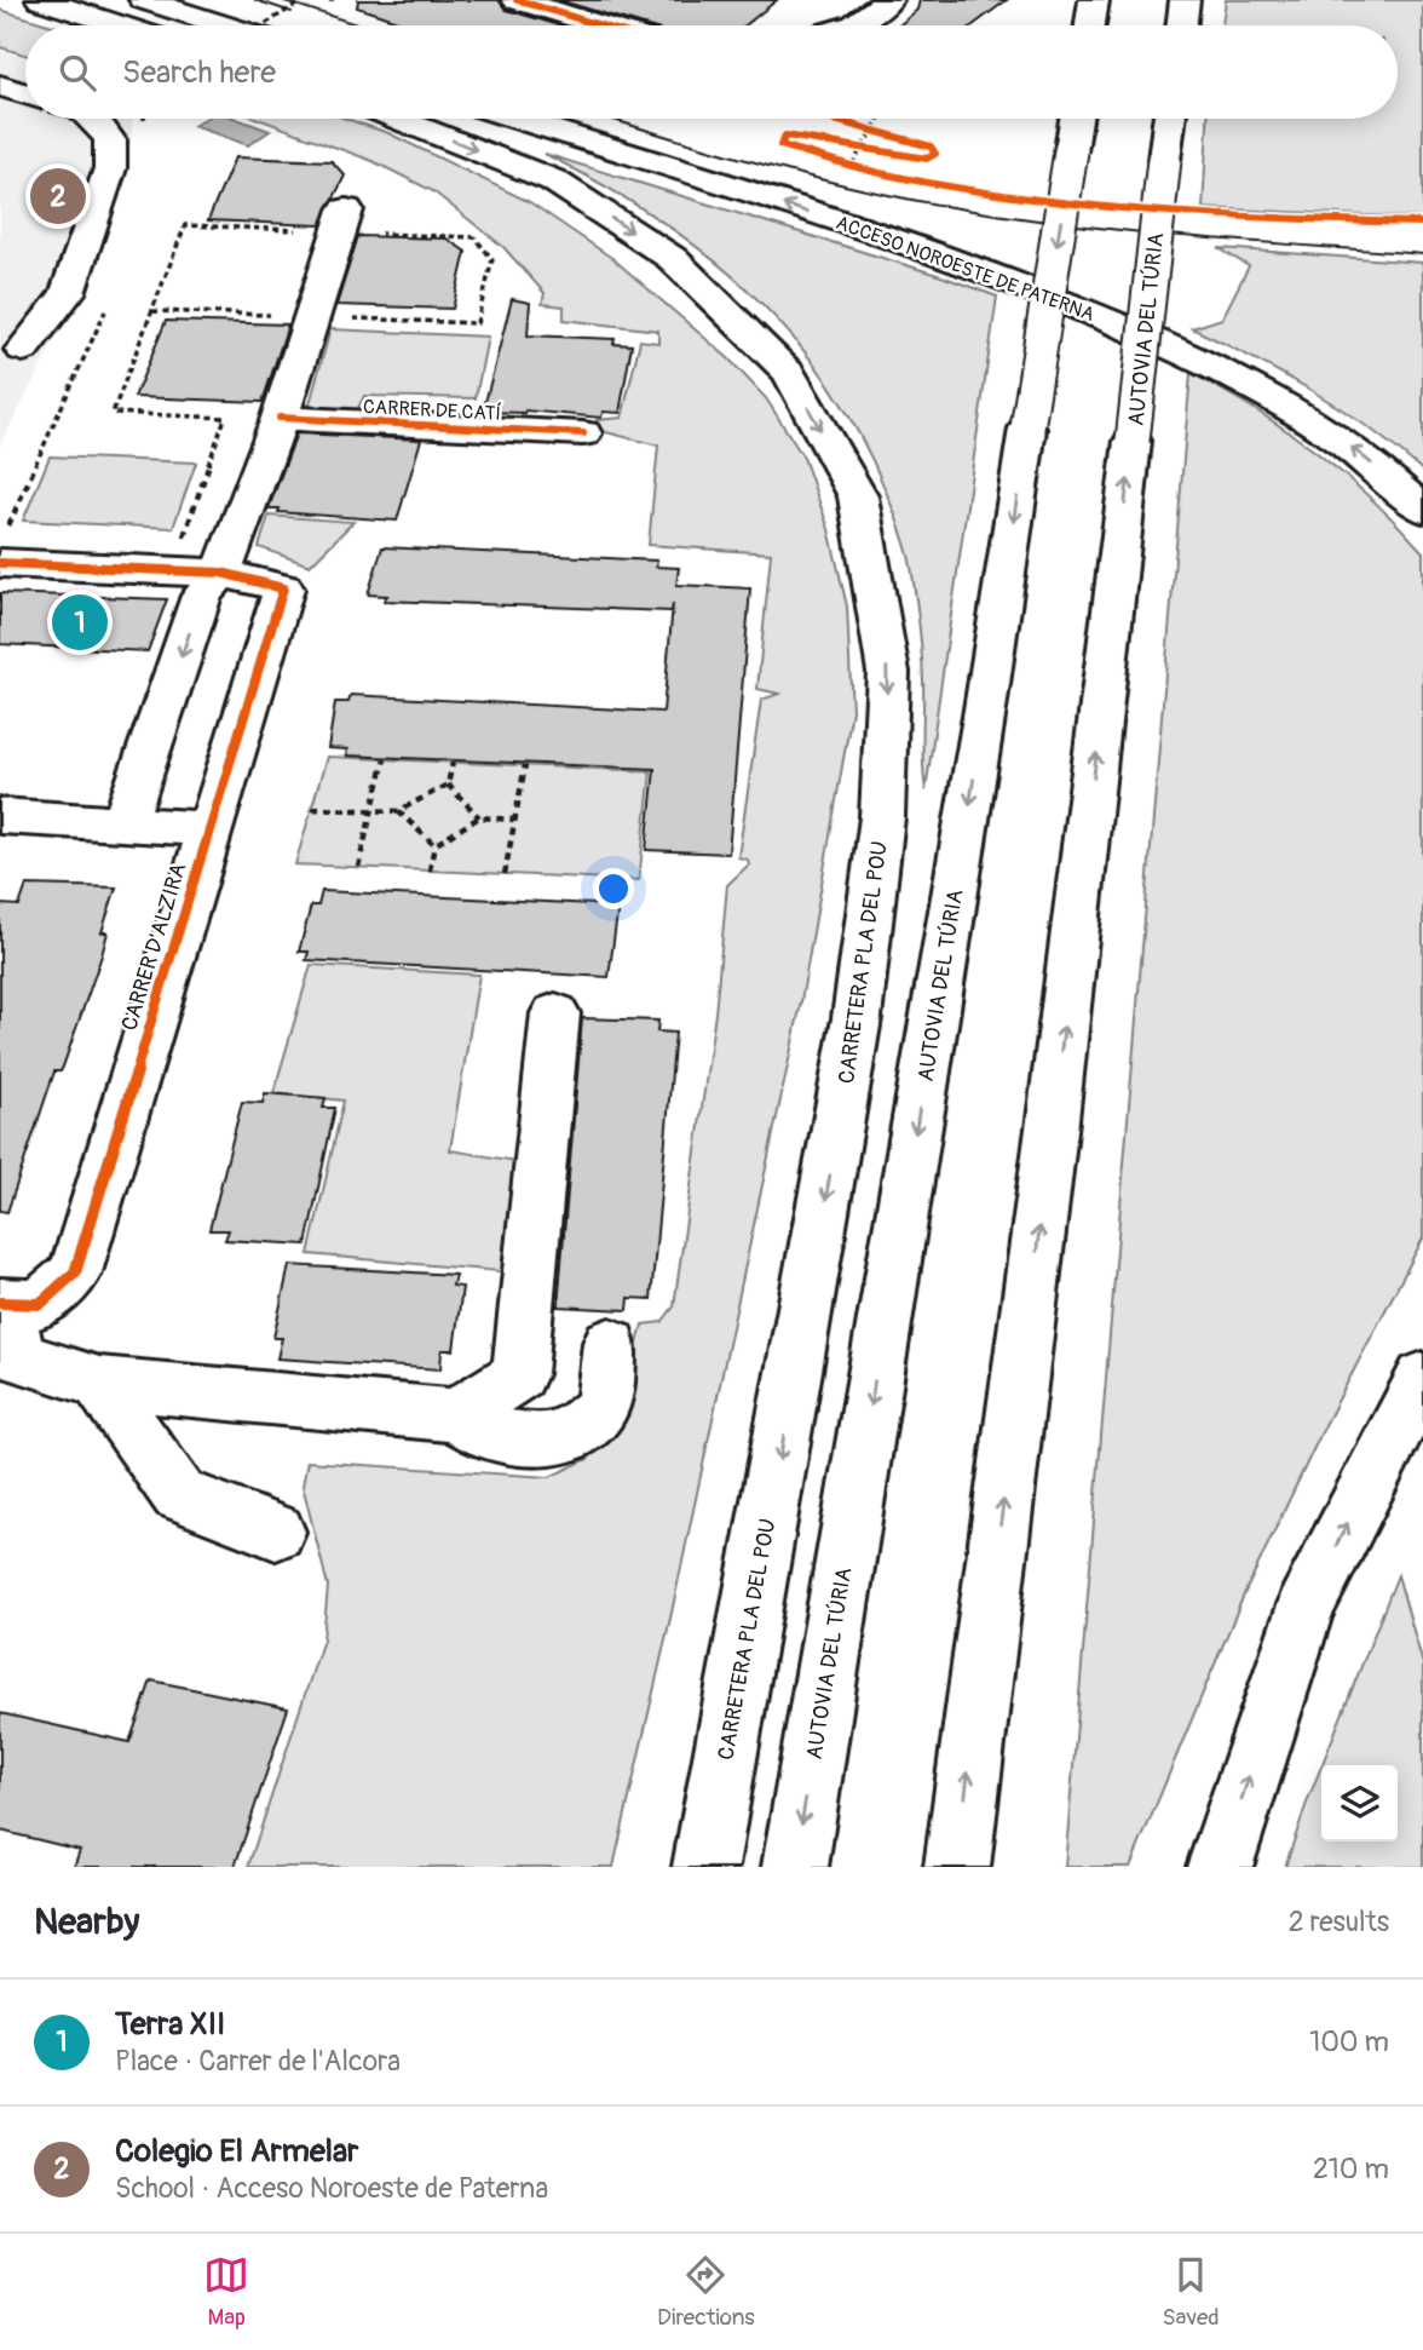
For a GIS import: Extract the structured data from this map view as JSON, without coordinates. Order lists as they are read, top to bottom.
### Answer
{
  "streets": {
    "main road": [
      "ACCESO NOROESTE DE PATERNA",
      "AUTOVIA DEL TÚRIA",
      "CARRER DE CATÍ",
      "CARRER D'ALZIRA",
      "CARRETERA PLA DEL POU"
    ]
  },
  "one_way": ["ACCESO NOROESTE DE PATERNA", "CARRETERA PLA DEL POU"],
  "page": {
    "search": "Search here",
    "pins": ["2", "1"],
    "heading": ["Nearby", "2 results"],
    "list": [
      {
        "mark": "1",
        "name": "Terra XII",
        "note": "Place · Carrer de l'Alcora",
        "value": "100 m"
      },
      {
        "mark": "2",
        "name": "Colegio El Armelar",
        "note": "School · Acceso Noroeste de Paterna",
        "value": "210 m"
      }
    ],
    "nav": ["Map", "Directions", "Saved"]
  }
}
